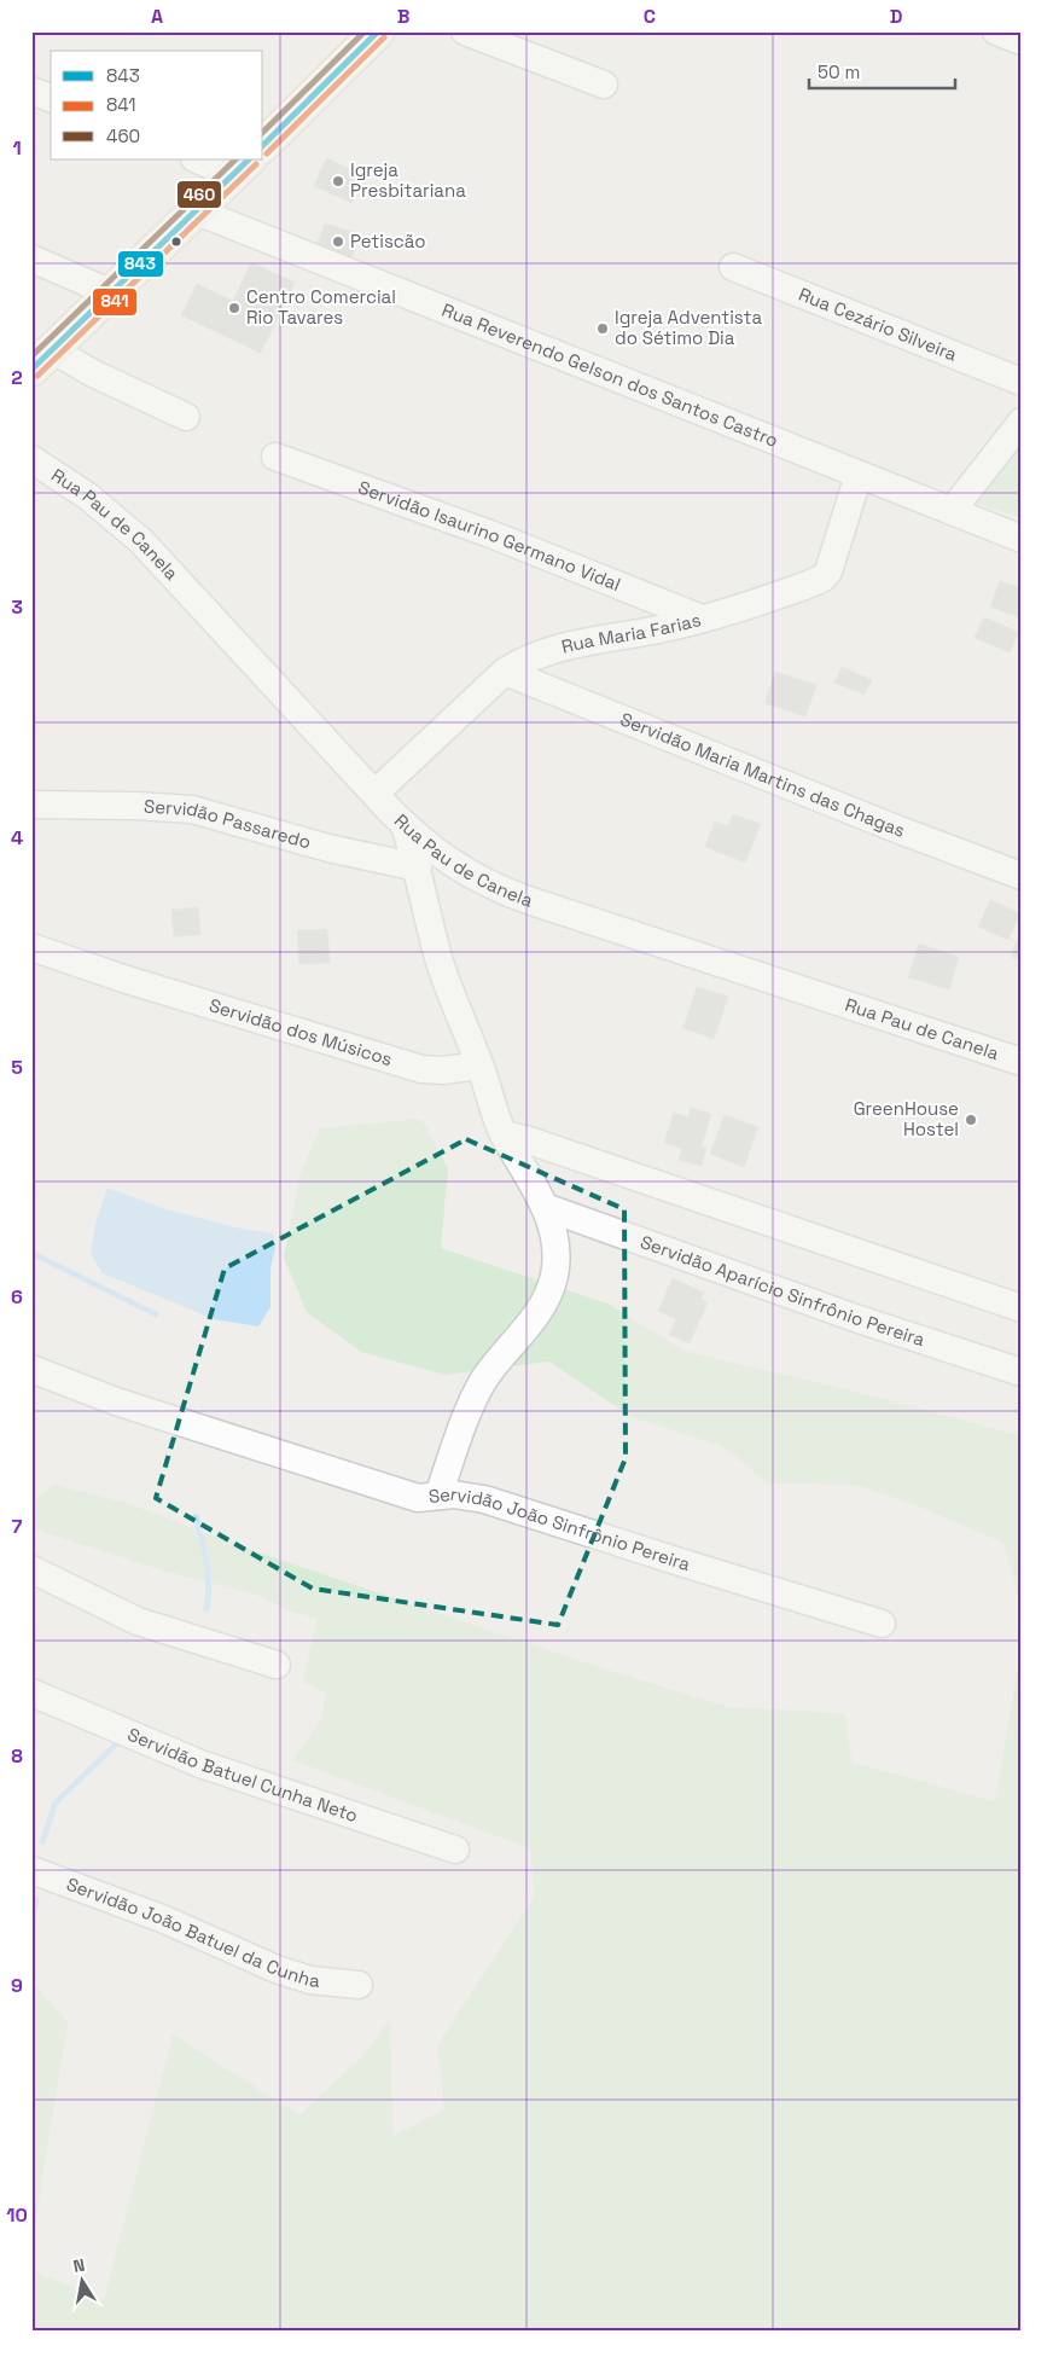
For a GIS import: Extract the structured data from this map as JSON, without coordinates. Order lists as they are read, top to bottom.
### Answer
{
  "streets": {
    "street": [
      "Rua Cezário Silveira",
      "Rua Reverendo Gelson dos Santos Castro",
      "Rua Pau de Canela",
      "Servidão Isaurino Germano Vidal",
      "Rua Maria Farias",
      "Servidão Maria Martins das Chagas",
      "Servidão Passaredo",
      "Servidão dos Músicos",
      "Servidão Aparício Sinfrônio Pereira",
      "Servidão João Sinfrônio Pereira",
      "Servidão Batuel Cunha Neto",
      "Servidão João Batuel da Cunha"
    ]
  },
  "crossings": [
    ["Rua Reverendo Gelson dos Santos Castro", "Rua Maria Farias"],
    ["Rua Pau de Canela", "Rua Maria Farias"],
    ["Servidão Isaurino Germano Vidal", "Rua Maria Farias"],
    ["Rua Maria Farias", "Servidão Maria Martins das Chagas"]
  ],
  "places": [
    "Igreja Presbitariana",
    "Petiscão",
    "Centro Comercial Rio Tavares",
    "Igreja Adventista do Sétimo Dia",
    "GreenHouse Hostel"
  ],
  "lines": ["transit line 843", "transit line 460", "transit line 841"],
  "legend": ["843", "841", "460"],
  "scale_bar": "50 m",
  "north": "top",
  "grid": {
    "columns": [
      "A",
      "B",
      "C",
      "D"
    ],
    "rows": [
      "1",
      "2",
      "3",
      "4",
      "5",
      "6",
      "7",
      "8",
      "9",
      "10"
    ]
  }
}
